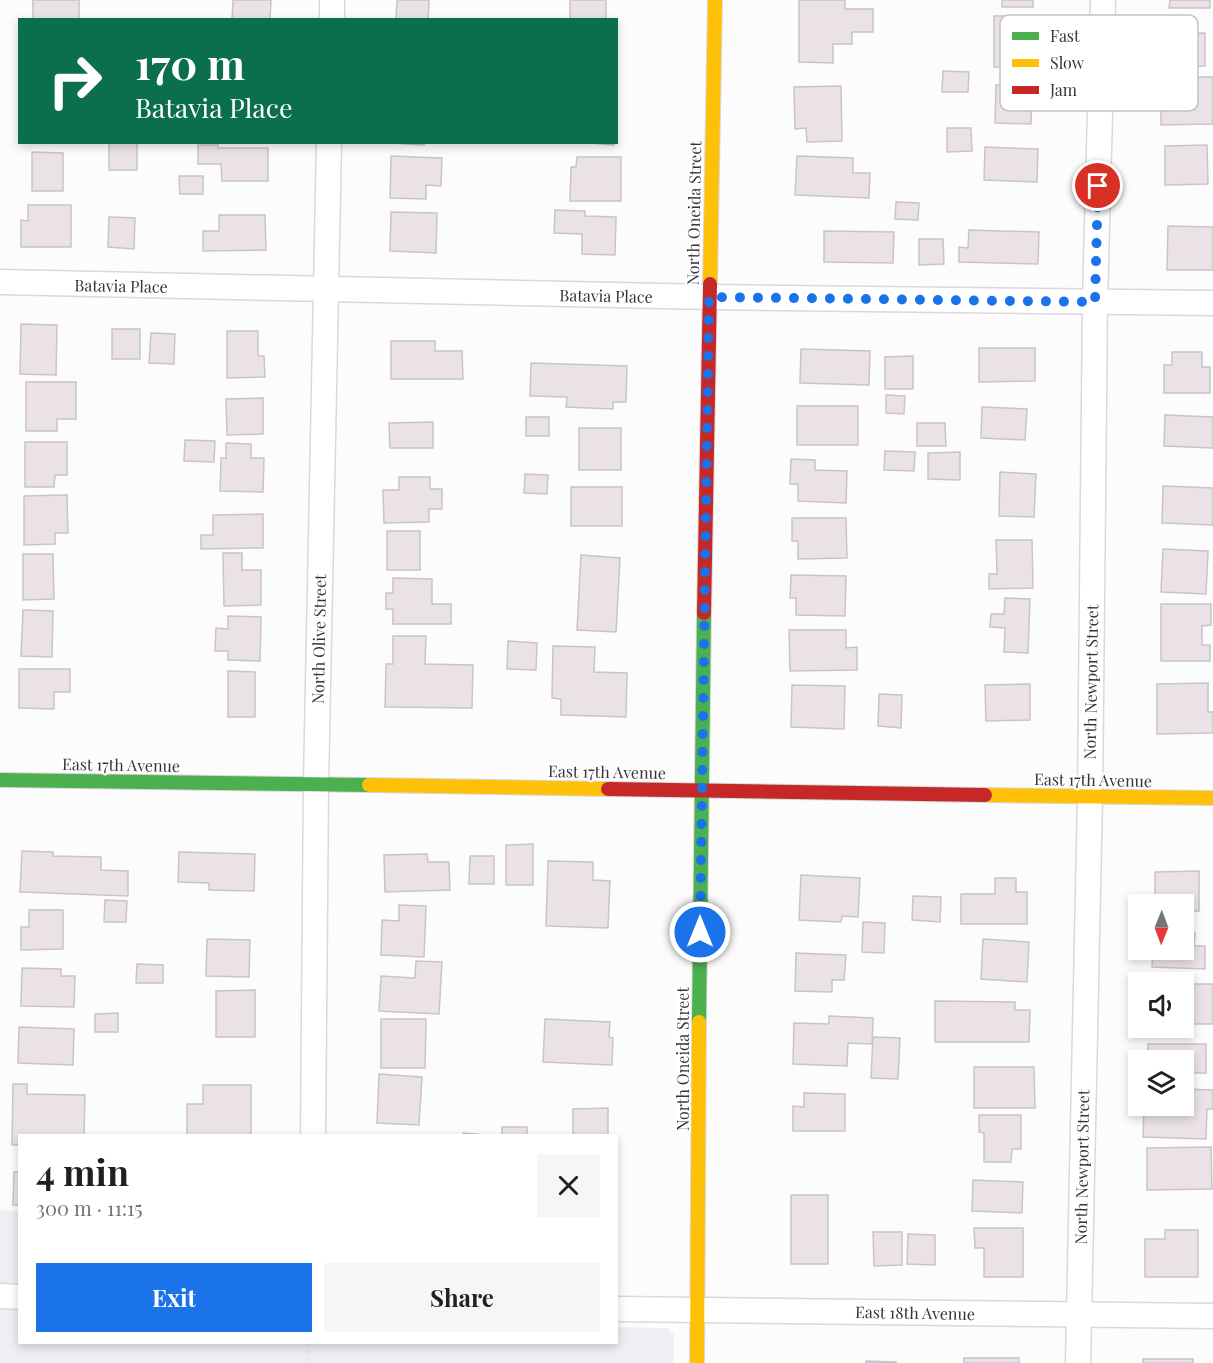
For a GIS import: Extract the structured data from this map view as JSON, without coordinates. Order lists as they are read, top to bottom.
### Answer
{
  "streets": {
    "street": [
      "North Oneida Street",
      "Batavia Place",
      "North Olive Street",
      "North Newport Street",
      "East 17th Avenue",
      "East 18th Avenue"
    ]
  },
  "crossings": [
    ["North Oneida Street", "Batavia Place"],
    ["North Oneida Street", "East 17th Avenue"],
    ["North Oneida Street", "East 18th Avenue"],
    ["Batavia Place", "North Olive Street"],
    ["Batavia Place", "North Newport Street"],
    ["North Olive Street", "East 17th Avenue"],
    ["North Newport Street", "East 17th Avenue"],
    ["North Newport Street", "East 18th Avenue"]
  ],
  "legend": ["Fast", "Slow", "Jam"],
  "north": "bottom",
  "page": {
    "turn": ["170 m", "Batavia Place"],
    "heading": ["4 min", "300 m · 11:15"],
    "buttons": ["Exit", "Share"]
  }
}
